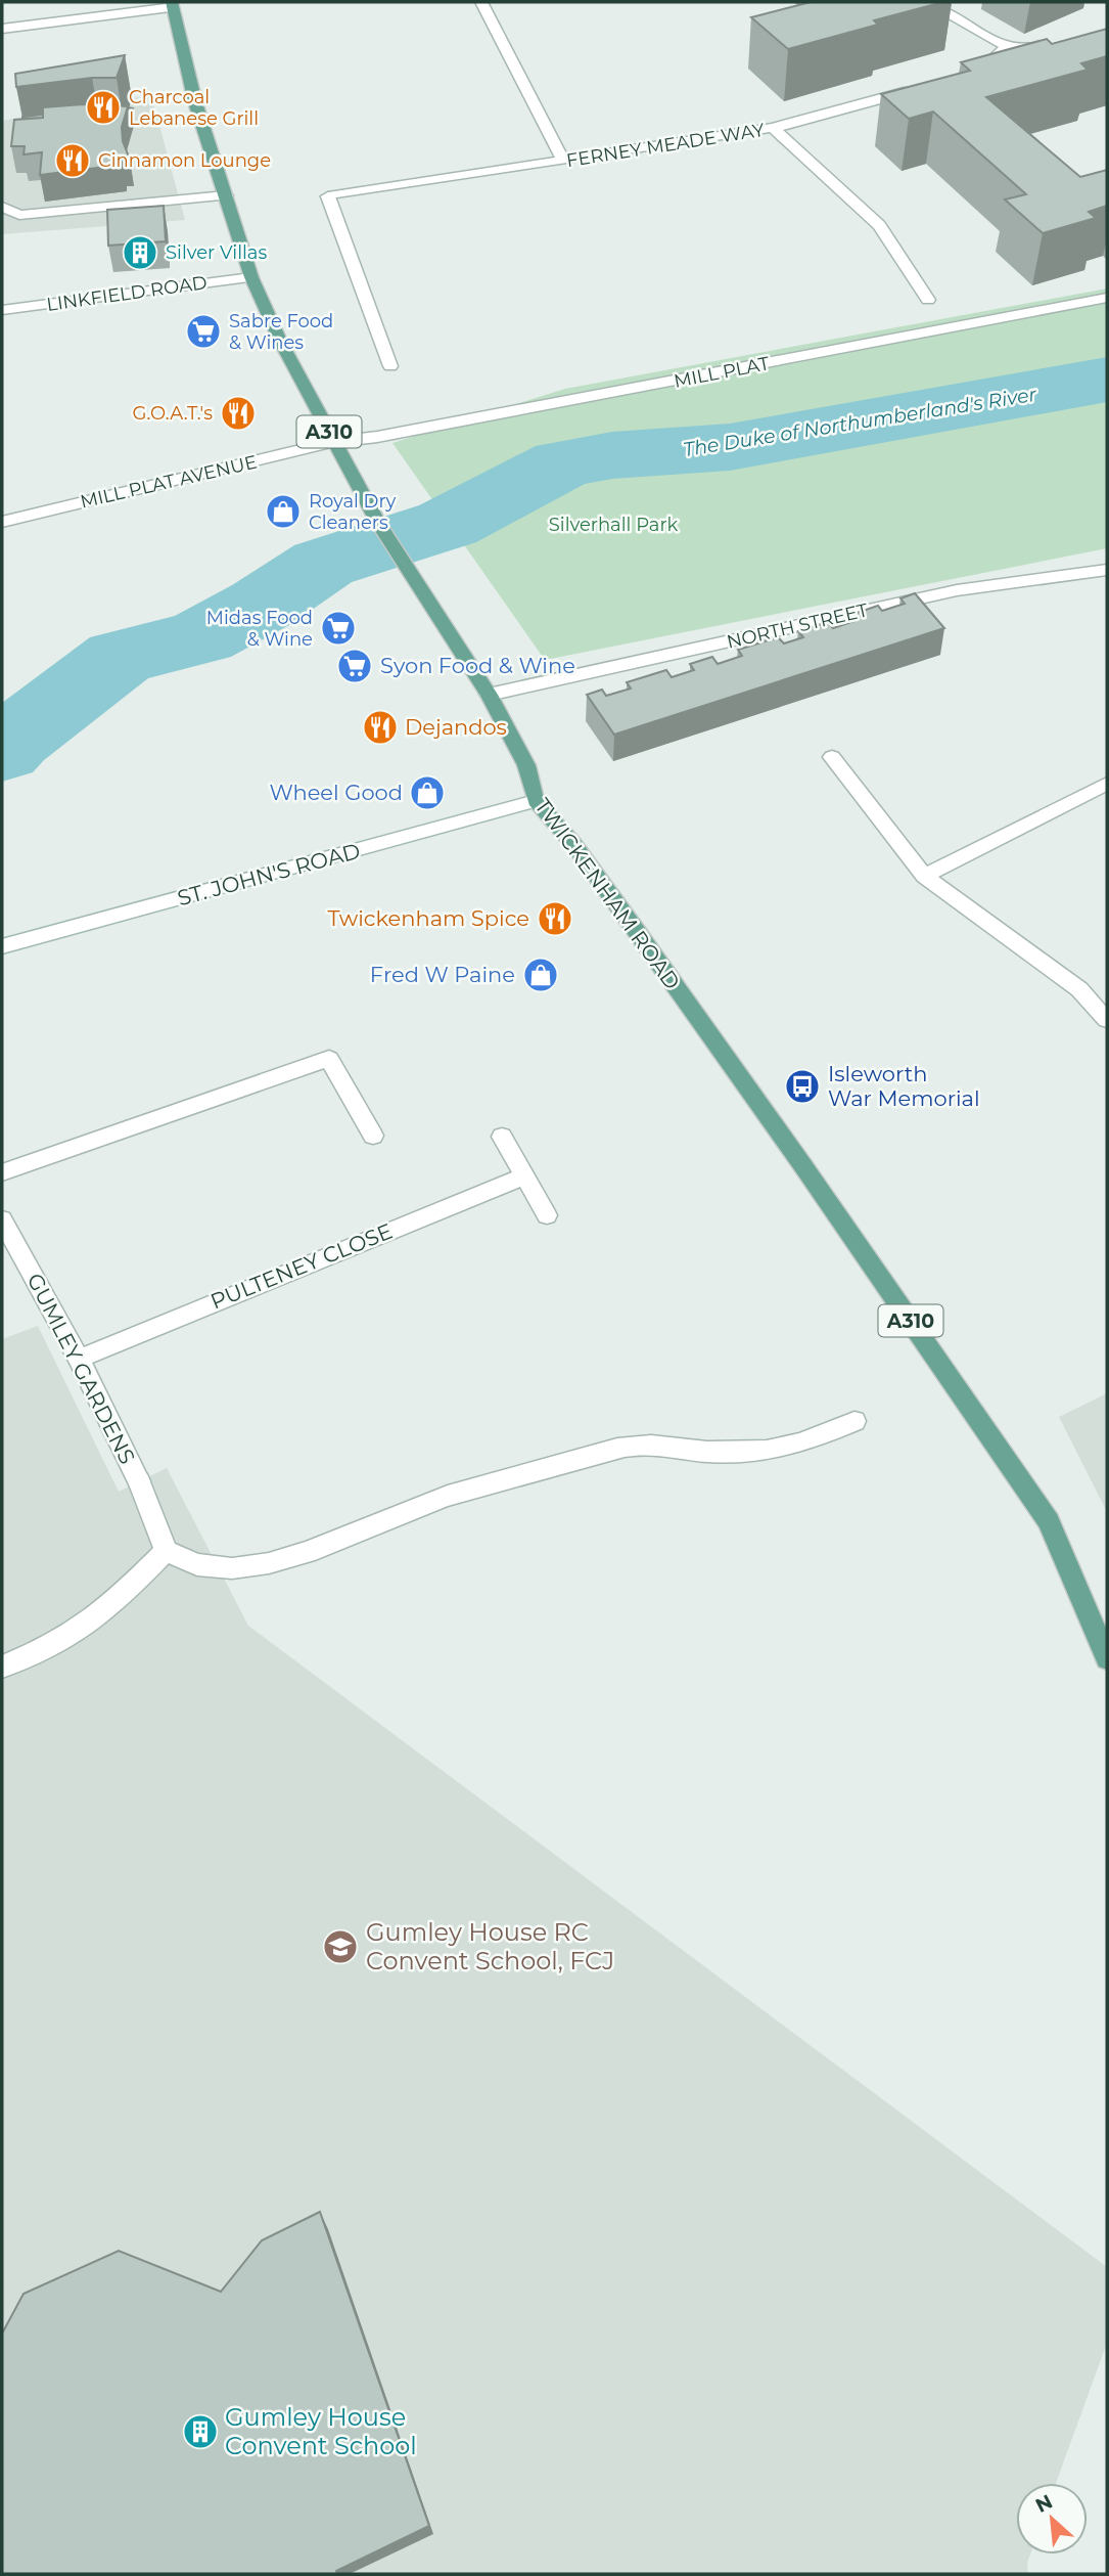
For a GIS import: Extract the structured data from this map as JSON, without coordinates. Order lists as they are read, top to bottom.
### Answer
{
  "streets": {
    "main road": ["A310", "TWICKENHAM ROAD"],
    "street": [
      "FERNEY MEADE WAY",
      "LINKFIELD ROAD",
      "MILL PLAT",
      "MILL PLAT AVENUE",
      "NORTH STREET",
      "ST. JOHN'S ROAD",
      "PULTENEY CLOSE",
      "GUMLEY GARDENS"
    ]
  },
  "crossings": [
    ["LINKFIELD ROAD", "TWICKENHAM ROAD"],
    ["MILL PLAT", "MILL PLAT AVENUE"],
    ["MILL PLAT", "TWICKENHAM ROAD"],
    ["MILL PLAT AVENUE", "TWICKENHAM ROAD"],
    ["NORTH STREET", "TWICKENHAM ROAD"],
    ["ST. JOHN'S ROAD", "TWICKENHAM ROAD"],
    ["PULTENEY CLOSE", "GUMLEY GARDENS"]
  ],
  "water": ["The Duke of Northumberland's River"],
  "parks": ["Silverhall Park"],
  "places": {
    "restaurant": [
      "Charcoal Lebanese Grill",
      "Cinnamon Lounge",
      "G.O.A.T.'s",
      "Dejandos",
      "Twickenham Spice"
    ],
    "building": ["Silver Villas", "Gumley House Convent School"],
    "supermarket": ["Sabre Food & Wines", "Midas Food & Wine", "Syon Food & Wine"],
    "shop": ["Royal Dry Cleaners", "Wheel Good", "Fred W Paine"],
    "bus stop": ["Isleworth War Memorial"],
    "school or university": ["Gumley House RC Convent School, FCJ"]
  },
  "north": "top left"
}
